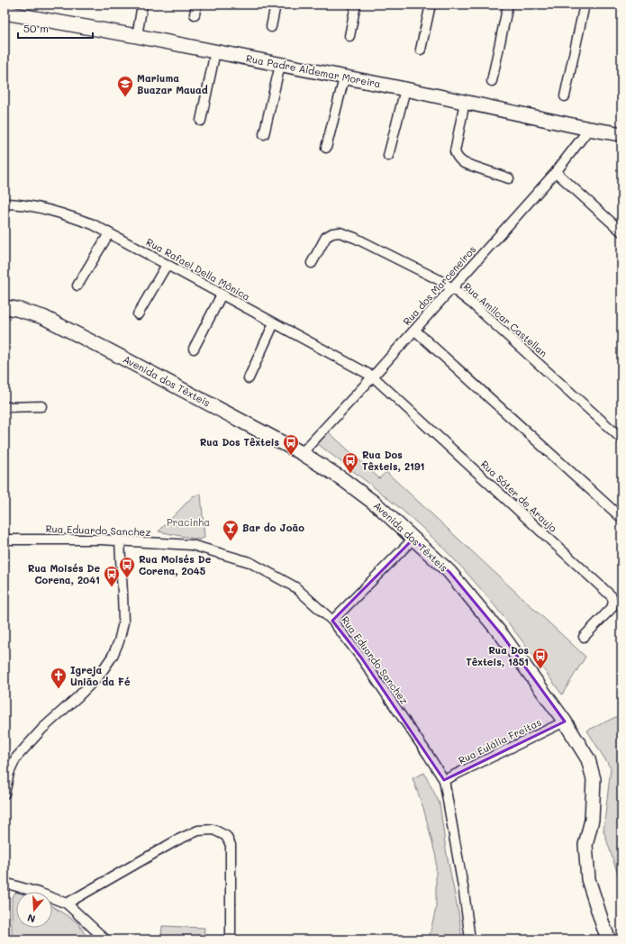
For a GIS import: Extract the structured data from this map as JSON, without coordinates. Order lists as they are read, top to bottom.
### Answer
{
  "streets": {
    "main road": ["Rua Padre Aldemar Moreira", "Avenida dos Têxteis"],
    "street": [
      "Rua Rafael Della Mônica",
      "Rua dos Marceneiros",
      "Rua Amilcar Castellan",
      "Rua Sóter de Araujo",
      "Rua Eduardo Sanchez",
      "Rua Eulália Freitas"
    ]
  },
  "crossings": [
    ["Rua Padre Aldemar Moreira", "Rua dos Marceneiros"],
    ["Rua Rafael Della Mônica", "Rua dos Marceneiros"],
    ["Rua Rafael Della Mônica", "Rua Sóter de Araujo"],
    ["Rua dos Marceneiros", "Rua Amilcar Castellan"],
    ["Rua dos Marceneiros", "Avenida dos Têxteis"],
    ["Rua dos Marceneiros", "Rua Sóter de Araujo"],
    ["Avenida dos Têxteis", "Rua Eulália Freitas"],
    ["Rua Eduardo Sanchez", "Rua Eulália Freitas"]
  ],
  "parks": ["Pracinha"],
  "places": {
    "school or university": ["Mariuma Buazar Mauad"],
    "bus stop": [
      "Rua Dos Têxteis",
      "Rua Dos Têxteis, 2191",
      "Rua Moisés De Corena, 2045",
      "Rua Moisés De Corena, 2041",
      "Rua Dos Têxteis, 1851"
    ],
    "bar": ["Bar do João"],
    "church": ["Igreja União da Fé"]
  },
  "scale_bar": "50 m",
  "north": "bottom"
}
